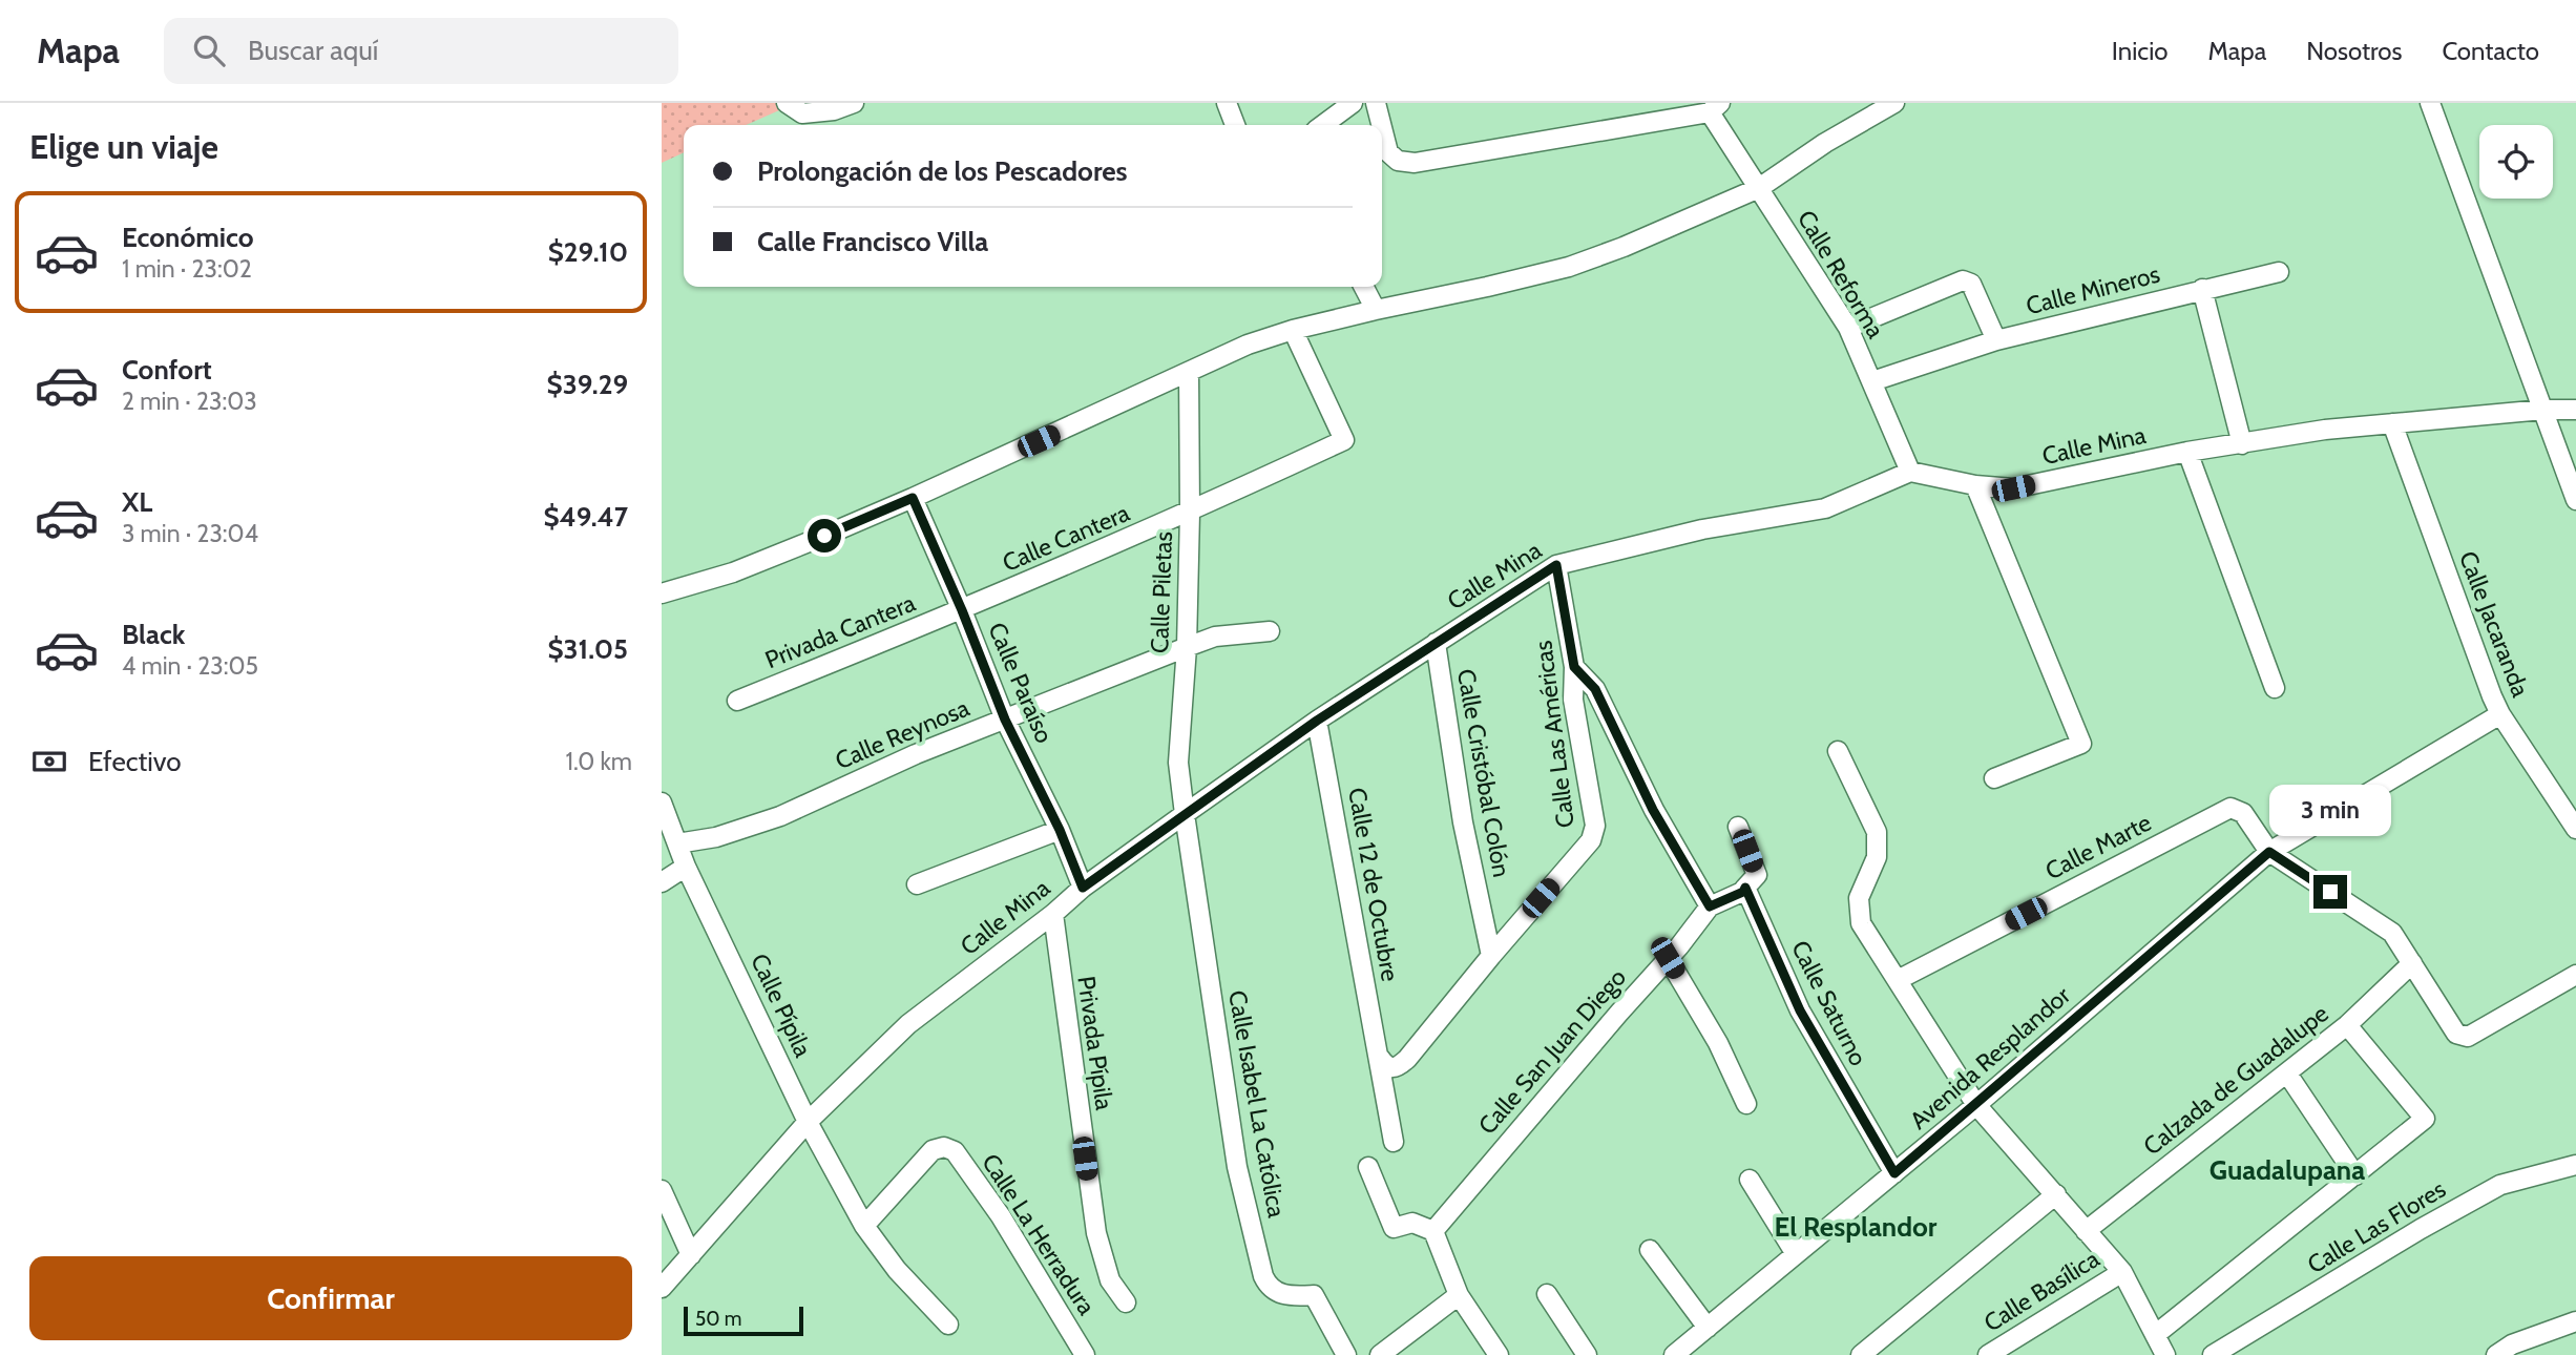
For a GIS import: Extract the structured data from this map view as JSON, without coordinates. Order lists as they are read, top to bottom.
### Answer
{
  "streets": {
    "street": [
      "Calle Reforma",
      "Calle Mineros",
      "Calle Mina",
      "Calle Cantera",
      "Calle Piletas",
      "Calle Jacaranda",
      "Privada Cantera",
      "Calle Paraíso",
      "Calle Reynosa",
      "Calle Las Américas",
      "Calle Cristóbal Colón",
      "Calle Marte",
      "Calle 12 de Octubre",
      "Calle Saturno",
      "Calle Pípila",
      "Privada Pípila",
      "Calle San Juan Diego",
      "Avenida Resplandor",
      "Calzada de Guadalupe",
      "Calle Isabel La Católica",
      "Calle Las Flores",
      "Calle La Herradura",
      "Calle Basílica"
    ]
  },
  "crossings": [
    ["Calle Reforma", "Calle Mineros"],
    ["Calle Reforma", "Calle Mina"],
    ["Calle Mina", "Calle Piletas"],
    ["Calle Mina", "Calle Jacaranda"],
    ["Calle Mina", "Calle Paraíso"],
    ["Calle Mina", "Calle Las Américas"],
    ["Calle Mina", "Calle Cristóbal Colón"],
    ["Calle Mina", "Calle 12 de Octubre"],
    ["Calle Mina", "Calle Pípila"],
    ["Calle Mina", "Privada Pípila"],
    ["Calle Mina", "Calle Isabel La Católica"],
    ["Calle Cantera", "Calle Piletas"],
    ["Calle Cantera", "Privada Cantera"],
    ["Calle Cantera", "Calle Paraíso"],
    ["Calle Piletas", "Calle Reynosa"],
    ["Calle Piletas", "Calle Isabel La Católica"],
    ["Calle Jacaranda", "Avenida Resplandor"],
    ["Privada Cantera", "Calle Paraíso"],
    ["Calle Paraíso", "Calle Reynosa"],
    ["Calle Reynosa", "Calle Pípila"],
    ["Calle Las Américas", "Calle Cristóbal Colón"],
    ["Calle Las Américas", "Calle 12 de Octubre"],
    ["Calle Marte", "Avenida Resplandor"],
    ["Calle Saturno", "Avenida Resplandor"],
    ["Calle Pípila", "Calle La Herradura"]
  ],
  "districts": ["Guadalupana", "El Resplandor"],
  "scale_bar": "50 m",
  "page": {
    "header": "Mapa",
    "search": "Buscar aquí",
    "nav": [
      "Inicio",
      "Mapa",
      "Nosotros",
      "Contacto"
    ],
    "heading": "Elige un viaje",
    "banner": ["Prolongación de los Pescadores", "Calle Francisco Villa"],
    "list": [
      {
        "name": "Económico",
        "note": "1 min · 23:02",
        "value": "$29.10"
      },
      {
        "name": "Confort",
        "note": "2 min · 23:03",
        "value": "$39.29"
      },
      {
        "name": "XL",
        "note": "3 min · 23:04",
        "value": "$49.47"
      },
      {
        "name": "Black",
        "note": "4 min · 23:05",
        "value": "$31.05"
      }
    ],
    "pay": ["Efectivo", "1.0 km"],
    "bubble": "3 min",
    "buttons": "Confirmar",
    "scale": "50 m"
  }
}
